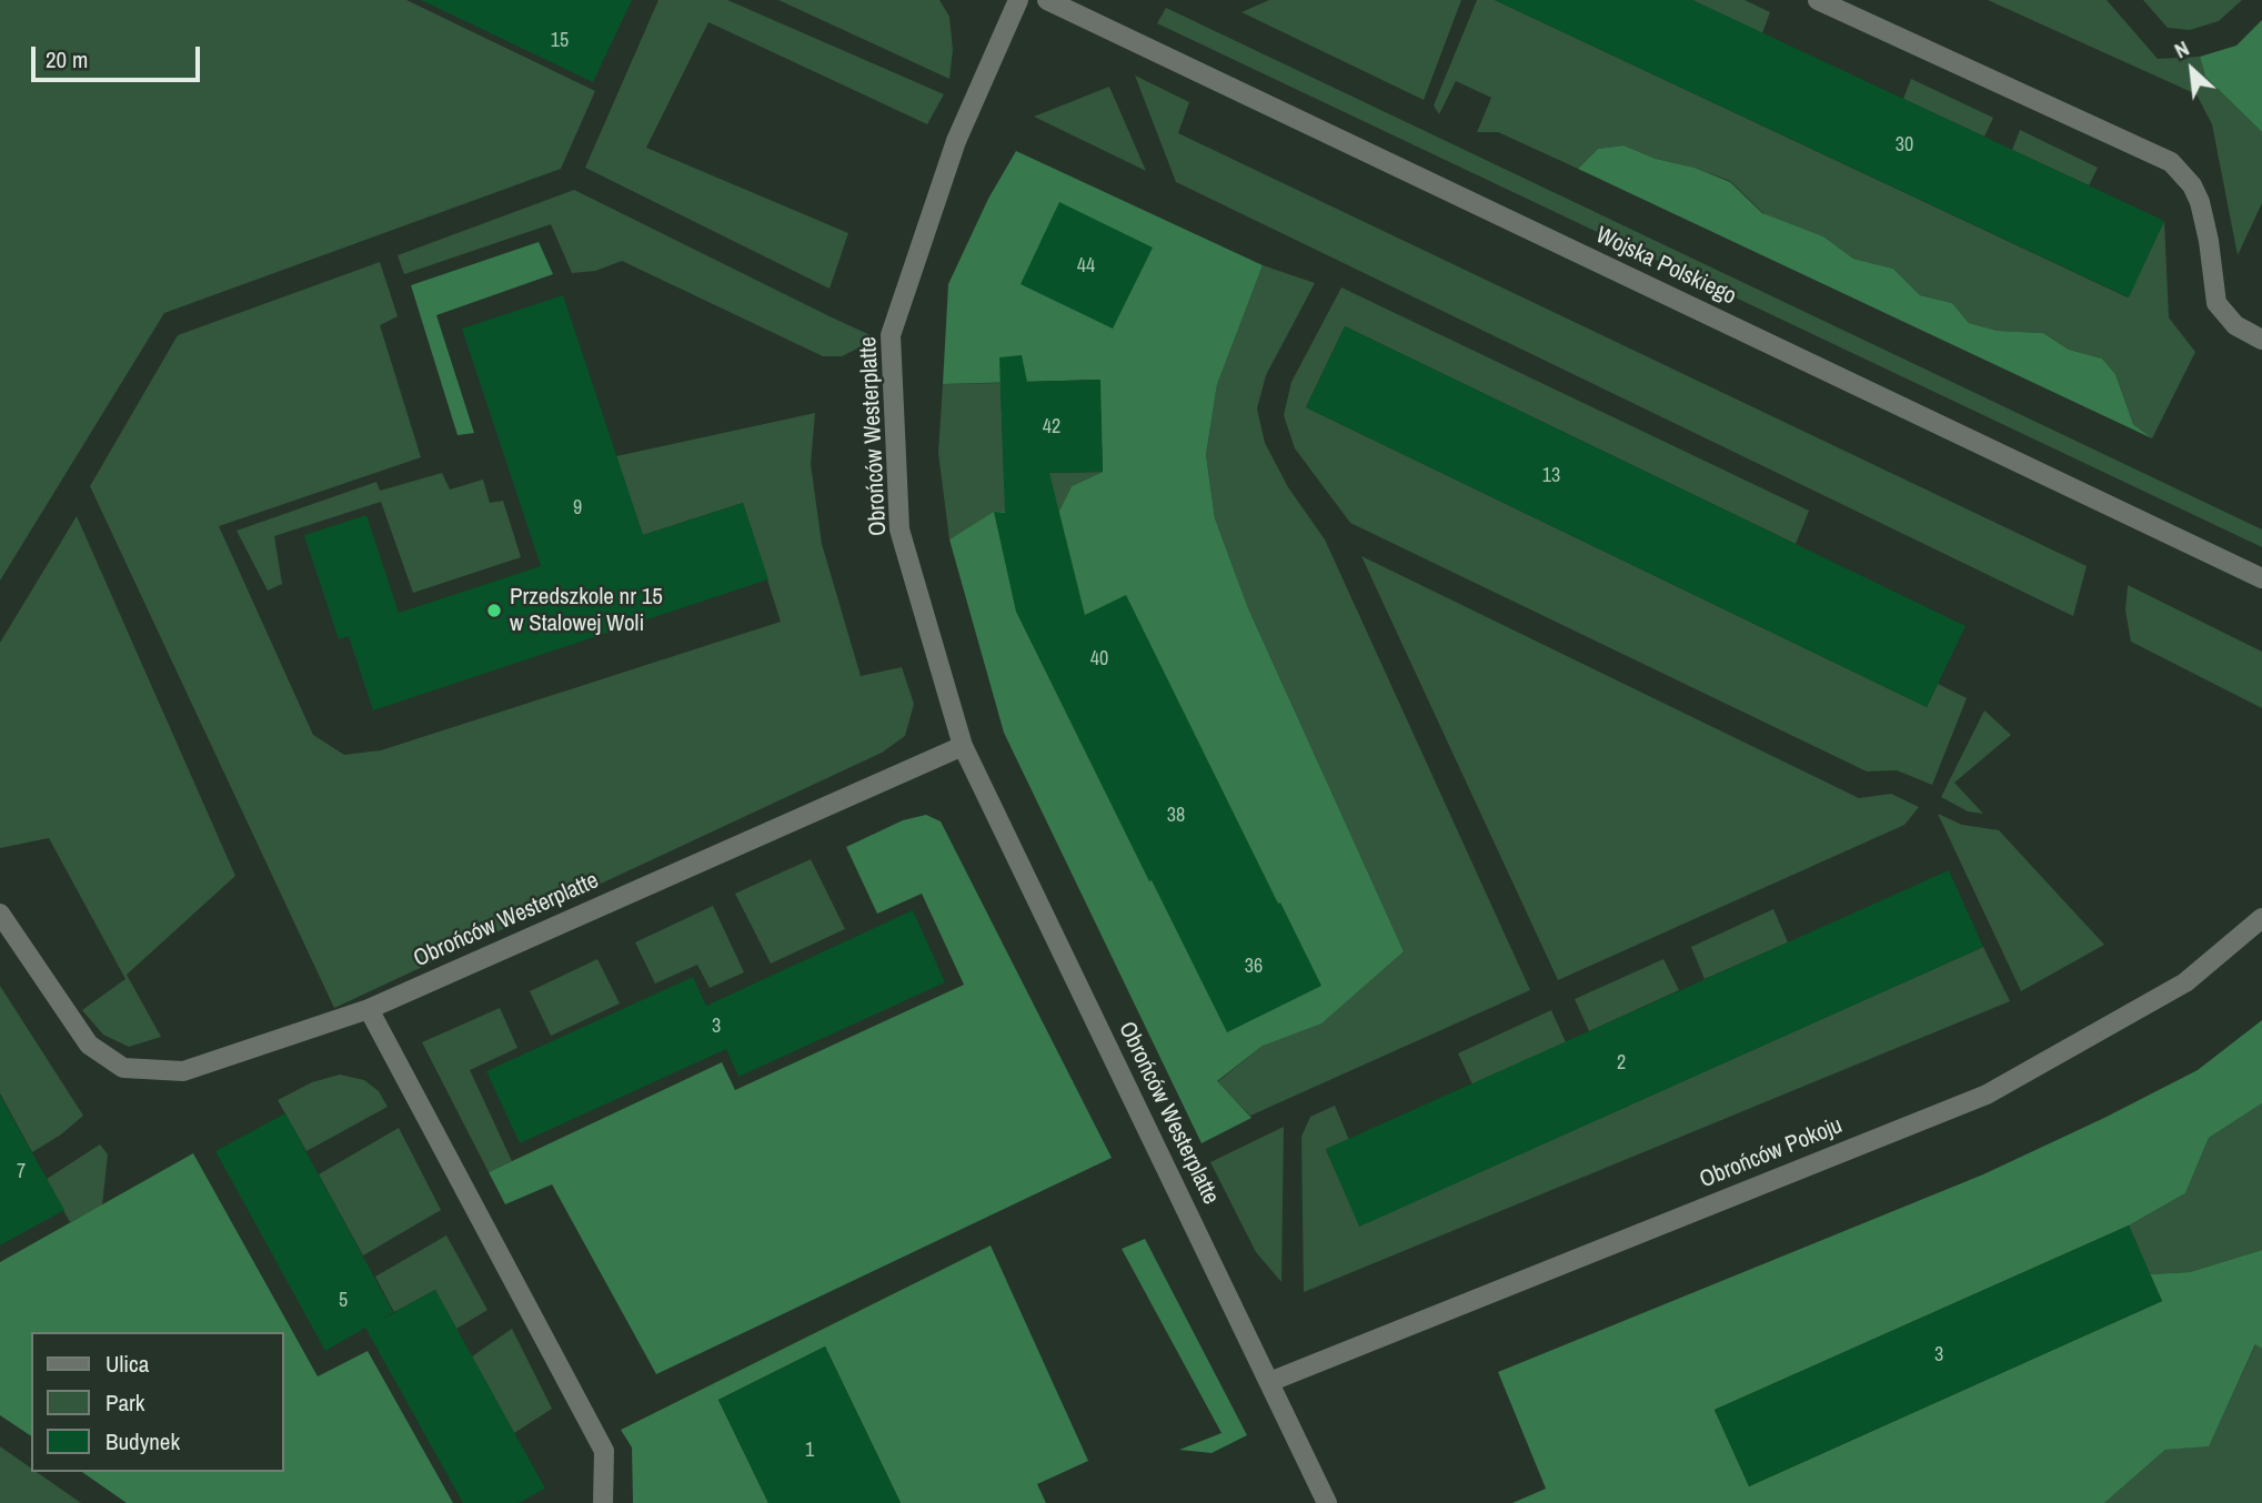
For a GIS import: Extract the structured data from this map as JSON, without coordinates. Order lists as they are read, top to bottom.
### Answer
{
  "streets": {
    "street": ["Wojska Polskiego", "Obrońców Westerplatte", "Obrońców Pokoju"]
  },
  "crossings": [
    ["Obrońców Westerplatte", "Obrońców Pokoju"]
  ],
  "places": ["Przedszkole nr 15 w Stalowej Woli"],
  "house_numbers": [
    "15",
    "30",
    "44",
    "42",
    "13",
    "9",
    "40",
    "38",
    "36",
    "3",
    "2",
    "7",
    "5",
    "3",
    "1"
  ],
  "legend": ["Ulica", "Park", "Budynek"],
  "scale_bar": "20 m",
  "north": "top left"
}
